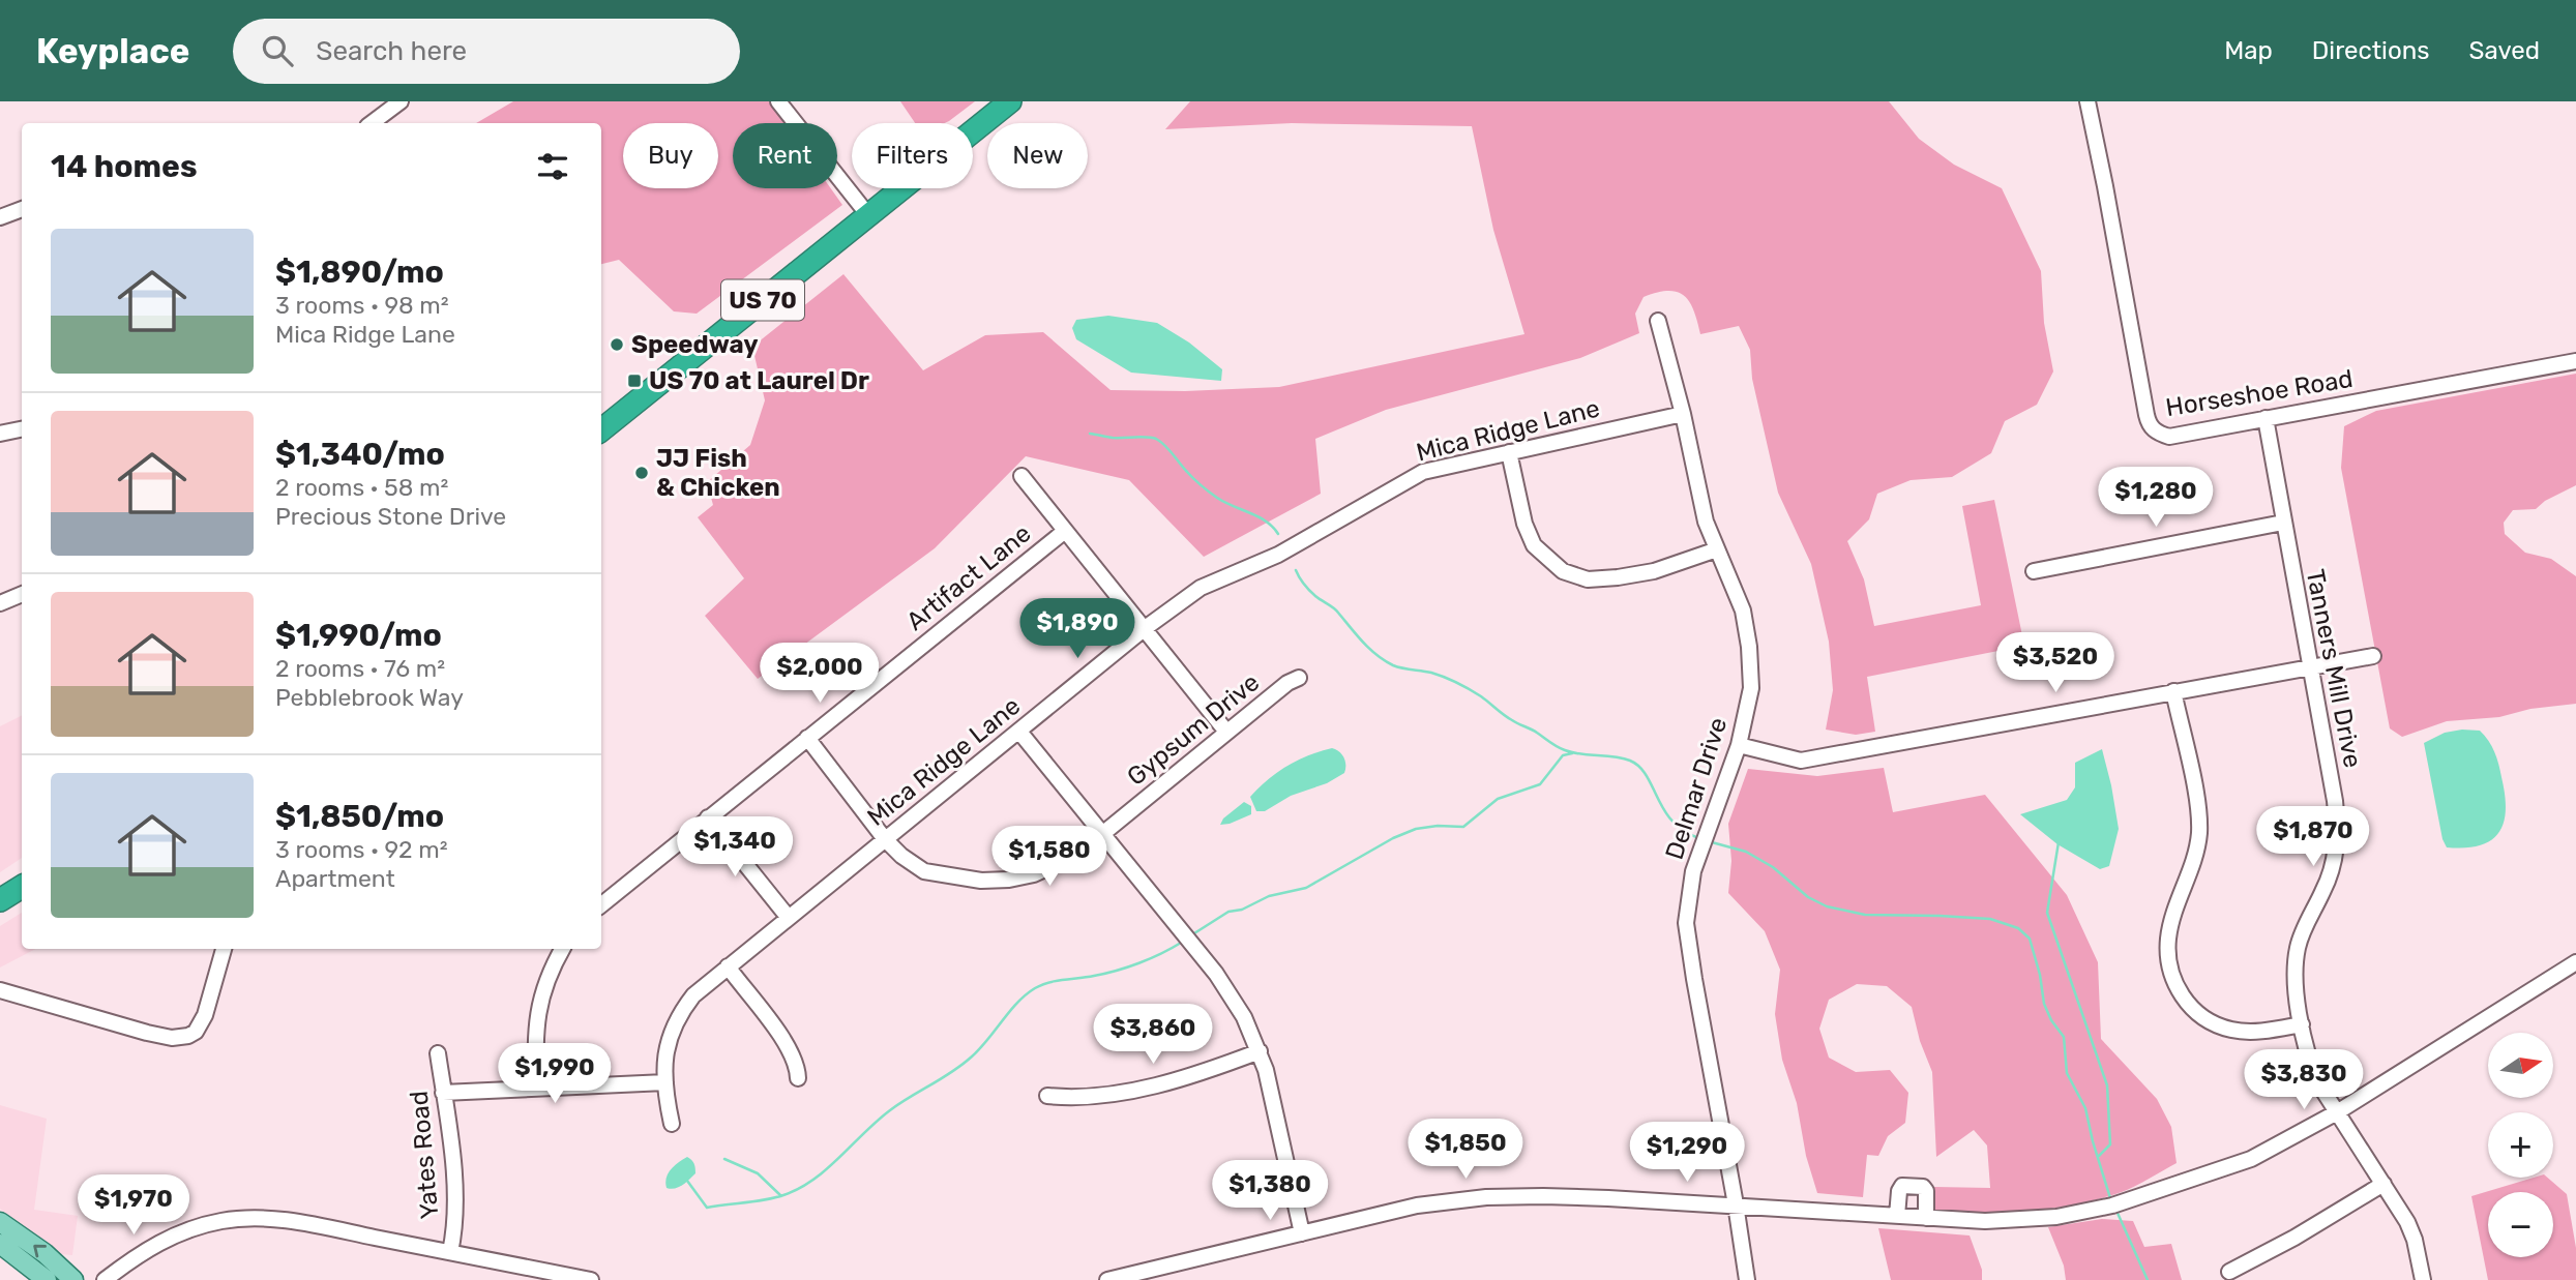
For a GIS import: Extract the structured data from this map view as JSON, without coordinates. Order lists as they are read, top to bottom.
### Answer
{
  "streets": {
    "highway": ["US 70"],
    "street": [
      "Horseshoe Road",
      "Mica Ridge Lane",
      "Artifact Lane",
      "Tanners Mill Drive",
      "Gypsum Drive",
      "Delmar Drive",
      "Yates Road"
    ]
  },
  "crossings": [
    ["Horseshoe Road", "Tanners Mill Drive"],
    ["Mica Ridge Lane", "Gypsum Drive"],
    ["Mica Ridge Lane", "Delmar Drive"],
    ["Artifact Lane", "Gypsum Drive"]
  ],
  "places": {
    "other": ["Speedway", "JJ Fish & Chicken"],
    "transit": ["US 70 at Laurel Dr"]
  },
  "north": "right",
  "page": {
    "header": "Keyplace",
    "search": "Search here",
    "nav": ["Map", "Directions", "Saved"],
    "chip": [
      "Buy",
      "Rent",
      "Filters",
      "New"
    ],
    "heading": "14 homes",
    "list": [
      {
        "name": "$1,890/mo",
        "note": "3 rooms · 98 m² · Mica Ridge Lane"
      },
      {
        "name": "$1,340/mo",
        "note": "2 rooms · 58 m² · Precious Stone Drive"
      },
      {
        "name": "$1,990/mo",
        "note": "2 rooms · 76 m² · Pebblebrook Way"
      },
      {
        "name": "$1,850/mo",
        "note": "3 rooms · 92 m² · Apartment"
      }
    ],
    "price": [
      "$1,280",
      "$1,890",
      "$3,520",
      "$2,000",
      "$1,870",
      "$1,340",
      "$1,580",
      "$3,860",
      "$1,990",
      "$3,830",
      "$1,850",
      "$1,290",
      "$1,380",
      "$1,970"
    ],
    "map_buttons": ["+", "−"]
  }
}
